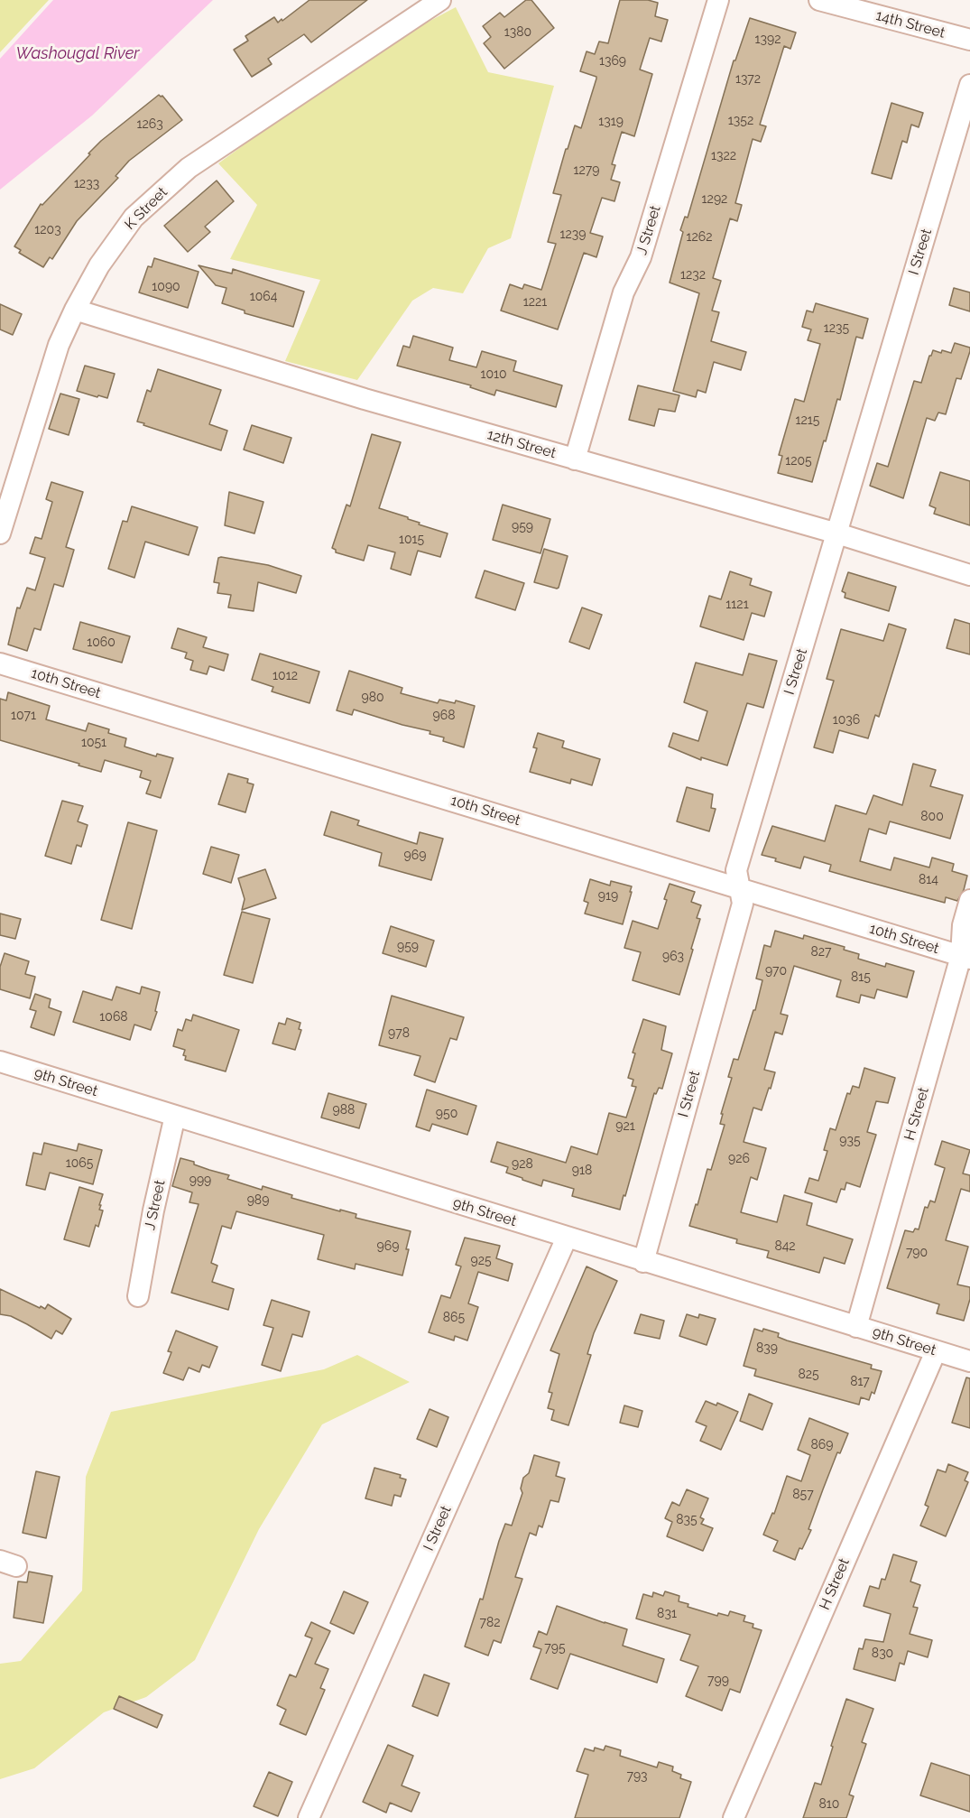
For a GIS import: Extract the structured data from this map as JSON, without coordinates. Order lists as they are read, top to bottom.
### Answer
{
  "streets": {
    "street": [
      "14th Street",
      "K Street",
      "J Street",
      "I Street",
      "12th Street",
      "10th Street",
      "9th Street",
      "H Street"
    ]
  },
  "crossings": [
    ["K Street", "12th Street"],
    ["J Street", "12th Street"],
    ["J Street", "9th Street"],
    ["I Street", "12th Street"],
    ["I Street", "10th Street"],
    ["I Street", "9th Street"],
    ["10th Street", "H Street"],
    ["9th Street", "H Street"]
  ],
  "water": ["Washougal River"],
  "house_numbers": [
    "1380",
    "1392",
    "1369",
    "1372",
    "1352",
    "1319",
    "1263",
    "1322",
    "1279",
    "1233",
    "1292",
    "1203",
    "1239",
    "1262",
    "1232",
    "1090",
    "1064",
    "1221",
    "1235",
    "1010",
    "1215",
    "1205",
    "959",
    "1015",
    "1121",
    "1060",
    "1012",
    "980",
    "1071",
    "968",
    "1036",
    "1051",
    "800",
    "969",
    "814",
    "919",
    "959",
    "827",
    "963",
    "970",
    "815",
    "1068",
    "978",
    "988",
    "950",
    "921",
    "935",
    "926",
    "1065",
    "928",
    "918",
    "999",
    "989",
    "969",
    "842",
    "790",
    "925",
    "865",
    "839",
    "825",
    "817",
    "869",
    "857",
    "835",
    "831",
    "782",
    "795",
    "830",
    "799",
    "793",
    "810"
  ]
}
